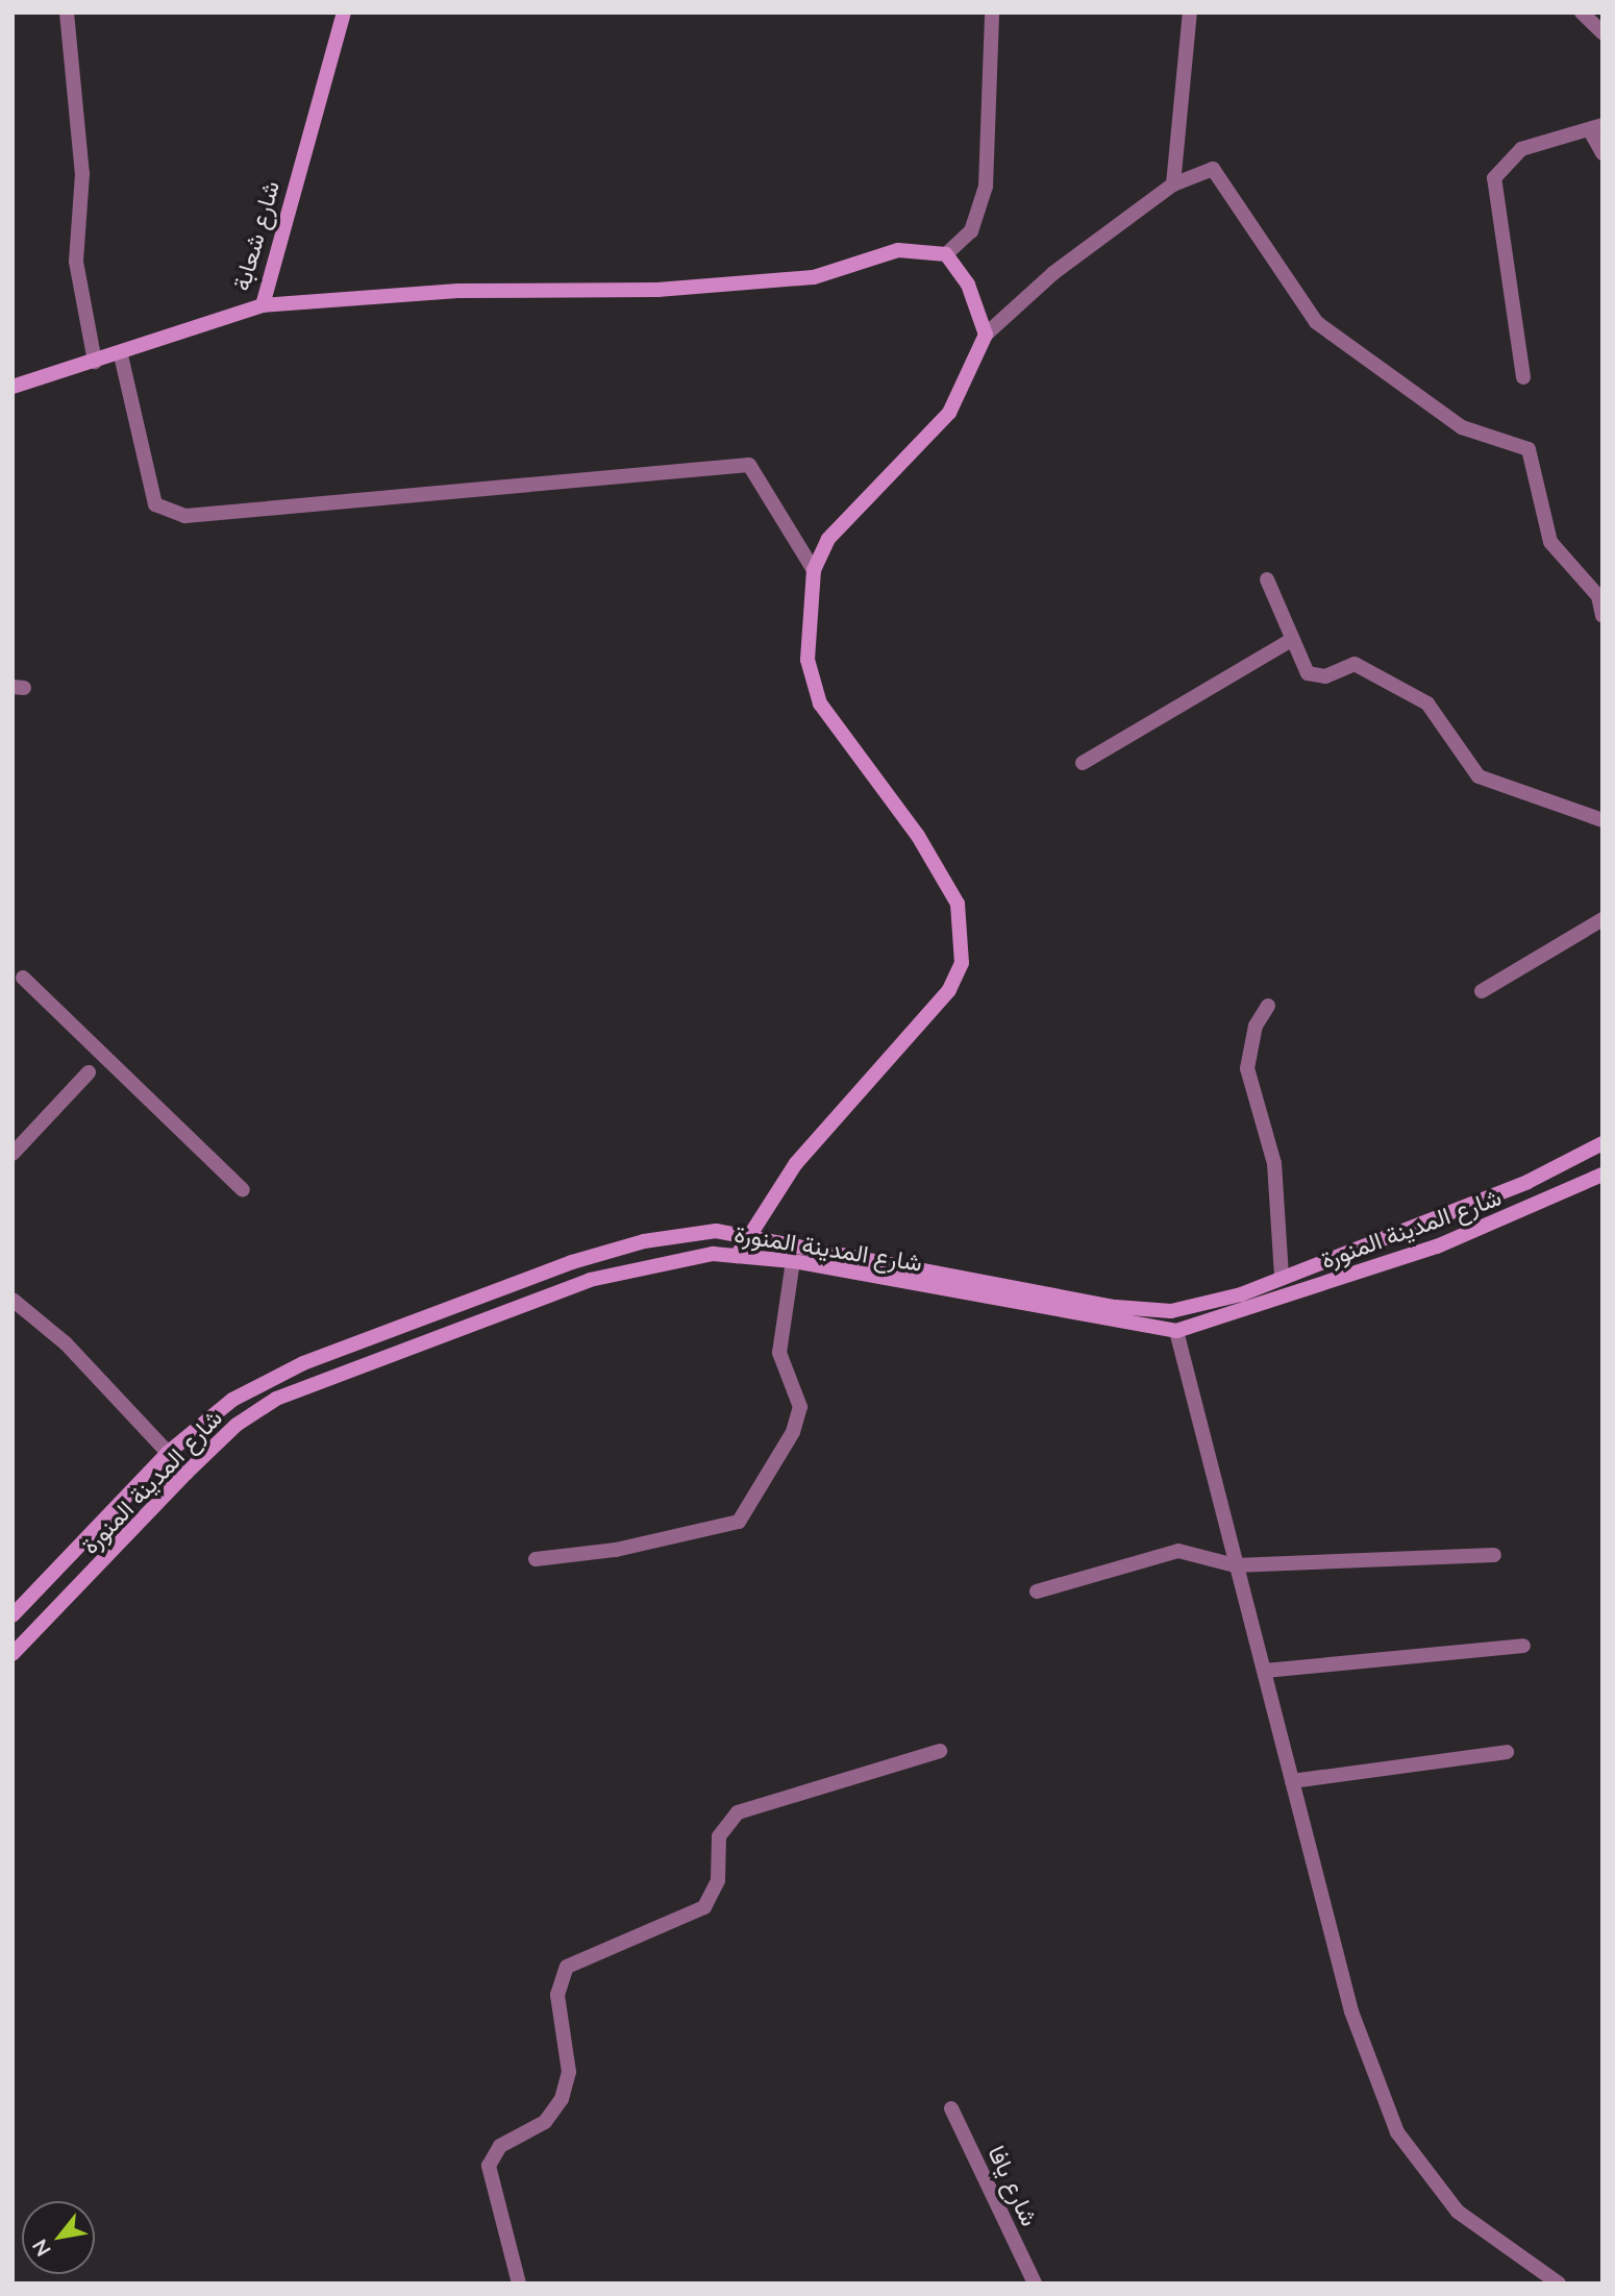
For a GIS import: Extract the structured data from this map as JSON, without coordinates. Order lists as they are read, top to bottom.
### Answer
{
  "streets": {
    "street": ["شارع شعابة", "شارع المدينة المنورة", "شارع يافا"]
  },
  "north": "bottom left"
}
